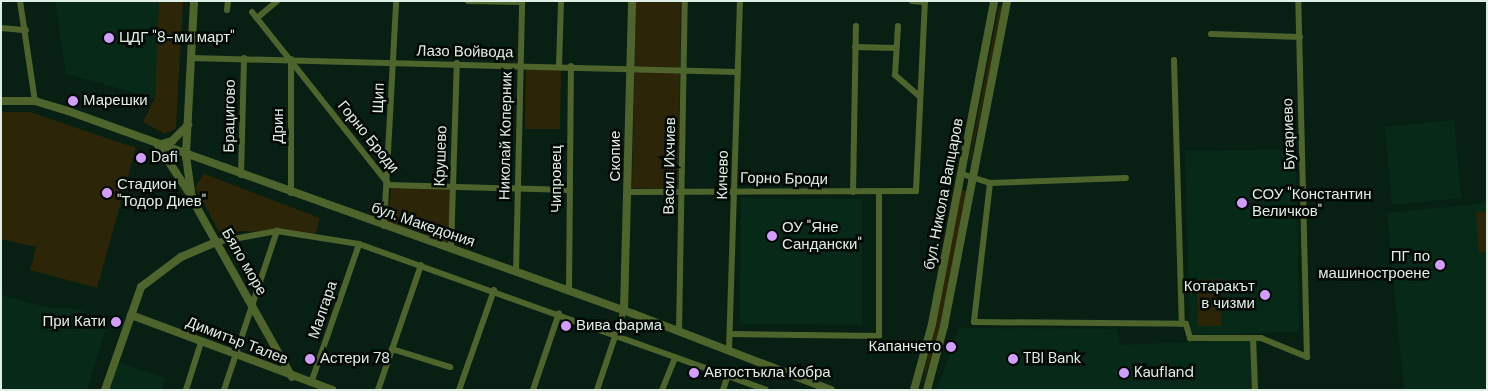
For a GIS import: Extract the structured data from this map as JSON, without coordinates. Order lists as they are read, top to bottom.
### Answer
{
  "streets": {
    "street": [
      "Лазо Войвода",
      "Щип",
      "Брацигово",
      "Дрин",
      "Бугариево",
      "Николай Коперник",
      "Горно Броди",
      "Крушево",
      "Скопие",
      "Васил Ихчиев",
      "Кичево",
      "Чипровец",
      "бул. Никола Вапцаров",
      "бул. Македония",
      "Бяло море",
      "Малгара",
      "Димитър Талев"
    ]
  },
  "crossings": [
    ["Лазо Войвода", "Щип"],
    ["Лазо Войвода", "Брацигово"],
    ["Лазо Войвода", "Дрин"],
    ["Лазо Войвода", "Николай Коперник"],
    ["Лазо Войвода", "Горно Броди"],
    ["Лазо Войвода", "Крушево"],
    ["Лазо Войвода", "Скопие"],
    ["Лазо Войвода", "Васил Ихчиев"],
    ["Лазо Войвода", "Кичево"],
    ["Лазо Войвода", "Чипровец"],
    ["Лазо Войвода", "Бяло море"],
    ["Щип", "Горно Броди"],
    ["Щип", "бул. Македония"],
    ["Брацигово", "бул. Македония"],
    ["Дрин", "Горно Броди"],
    ["Дрин", "бул. Македония"],
    ["Николай Коперник", "Горно Броди"],
    ["Николай Коперник", "бул. Македония"],
    ["Горно Броди", "Крушево"],
    ["Горно Броди", "Скопие"],
    ["Горно Броди", "Васил Ихчиев"],
    ["Горно Броди", "Кичево"],
    ["Горно Броди", "Чипровец"],
    ["Крушево", "бул. Македония"],
    ["Скопие", "бул. Македония"],
    ["Васил Ихчиев", "бул. Македония"],
    ["Кичево", "бул. Македония"],
    ["Чипровец", "бул. Македония"],
    ["бул. Македония", "Бяло море"],
    ["Бяло море", "Димитър Талев"],
    ["Малгара", "Димитър Талев"]
  ],
  "places": [
    "ЦДГ \"8-ми март\"",
    "Марешки",
    "Dafi",
    "Стадион \"Тодор Диев\"",
    "СОУ \"Константин Величков\"",
    "ОУ \"Яне Сандански\"",
    "ПГ по машиностроене",
    "Котаракът в чизми",
    "При Кати",
    "Вива фарма",
    "Капанчето",
    "Астери 78",
    "TBI Bank",
    "Автостъкла Кобра",
    "Kaufland"
  ]
}
